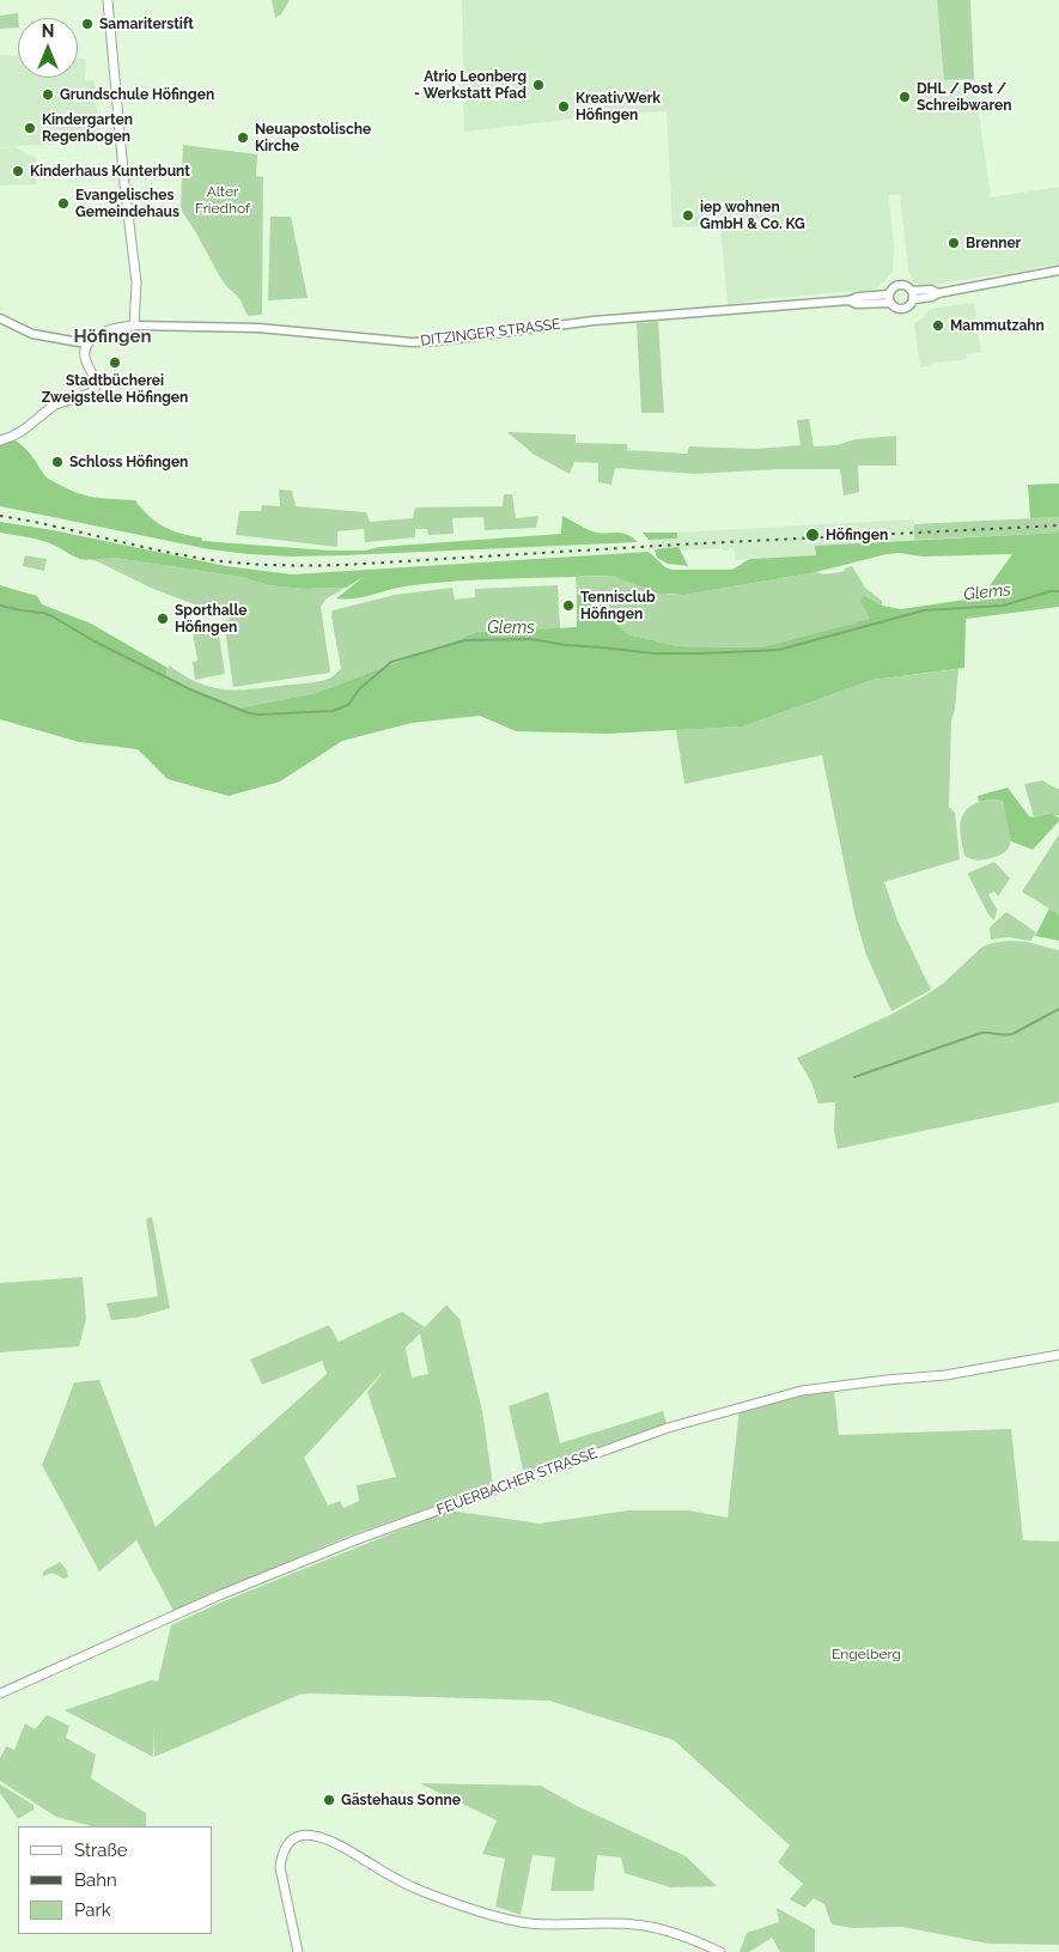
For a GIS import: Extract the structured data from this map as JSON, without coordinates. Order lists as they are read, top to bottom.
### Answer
{
  "streets": {
    "main road": ["FEUERBACHER STRASSE"],
    "street": ["DITZINGER STRASSE"]
  },
  "districts": ["Höfingen"],
  "water": ["Glems"],
  "parks": ["Alter Friedhof", "Engelberg"],
  "places": [
    "Samariterstift",
    "Atrio Leonberg - Werkstatt Pfad",
    "Grundschule Höfingen",
    "DHL / Post / Schreibwaren",
    "KreativWerk Höfingen",
    "Kindergarten Regenbogen",
    "Neuapostolische Kirche",
    "Kinderhaus Kunterbunt",
    "Evangelisches Gemeindehaus",
    "iep wohnen GmbH & Co. KG",
    "Brenner",
    "Mammutzahn",
    "Stadtbücherei Zweigstelle Höfingen",
    "Schloss Höfingen",
    "Höfingen",
    "Tennisclub Höfingen",
    "Sporthalle Höfingen",
    "Gästehaus Sonne"
  ],
  "legend": ["Straße", "Bahn", "Park"],
  "north": "top"
}
